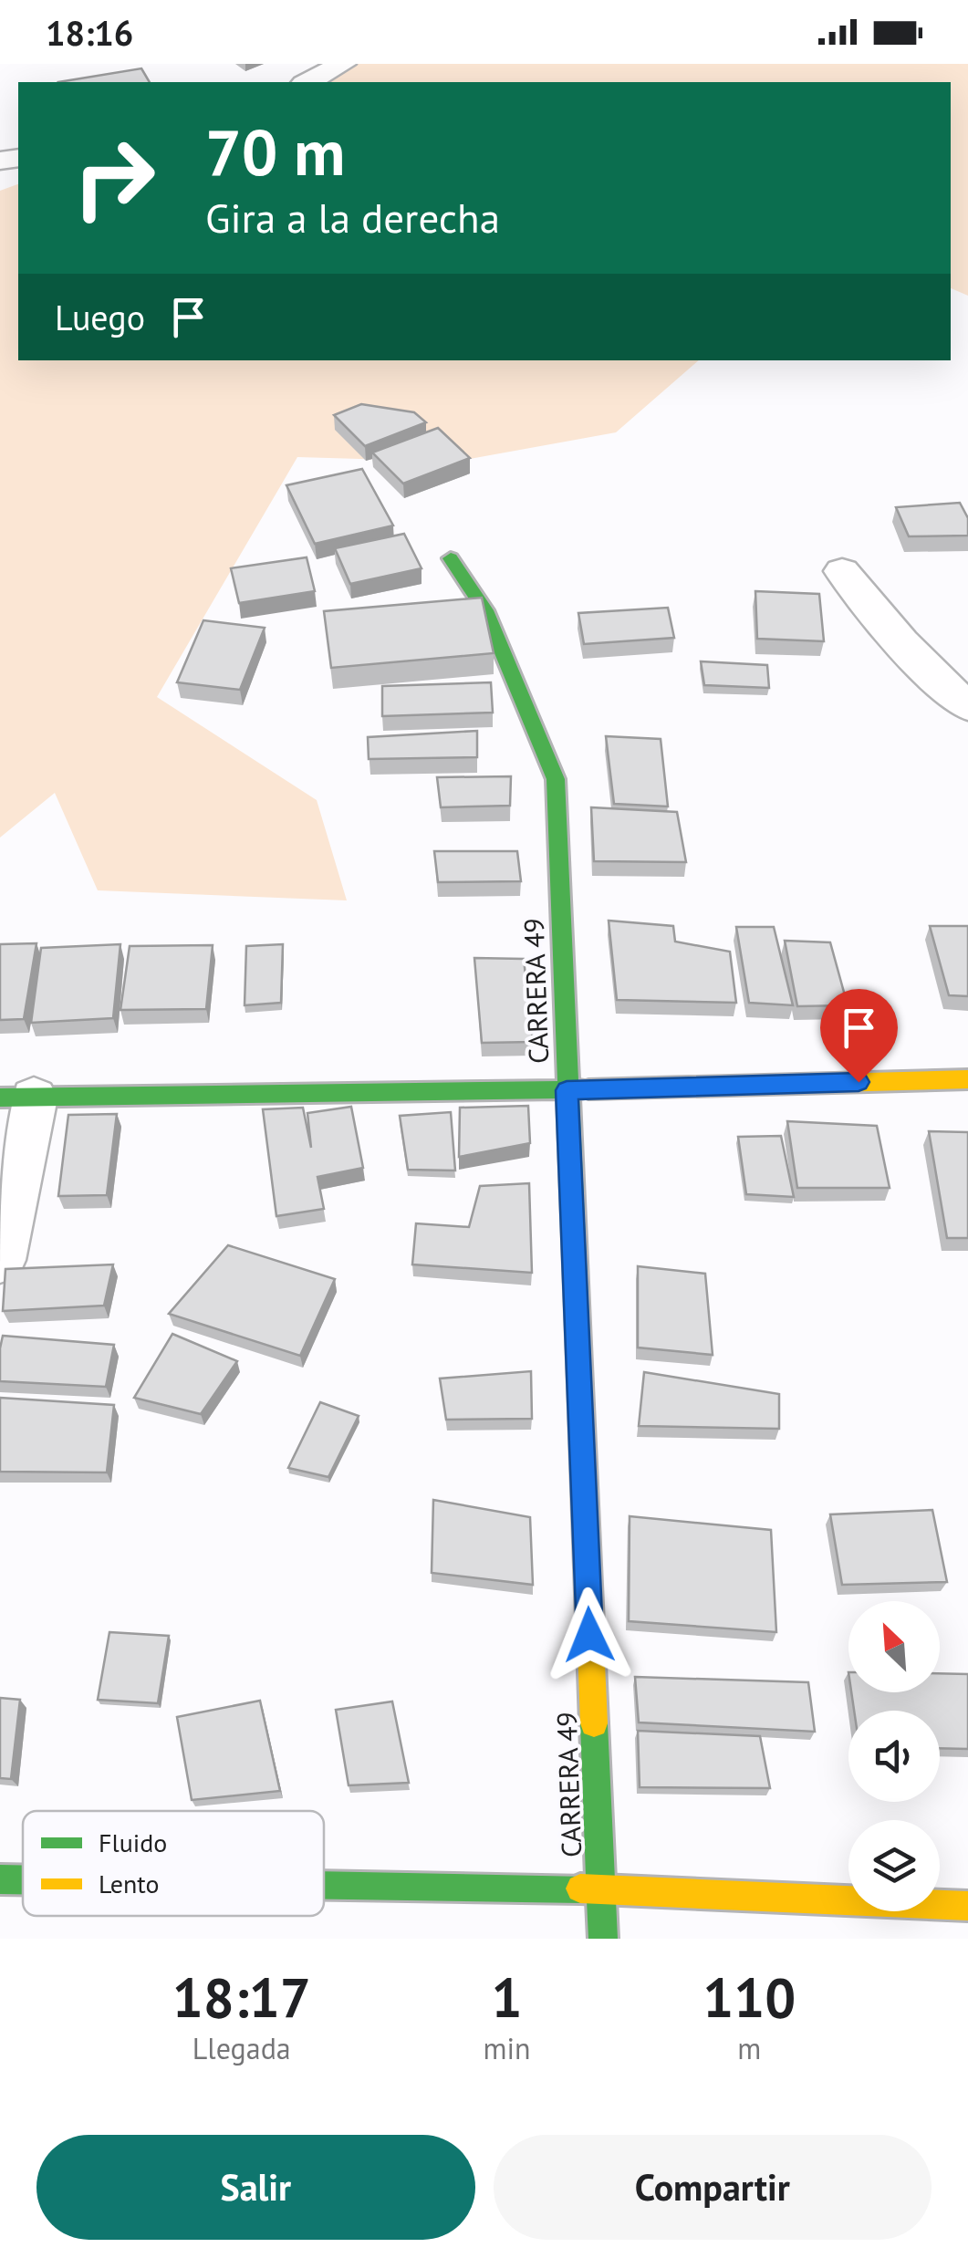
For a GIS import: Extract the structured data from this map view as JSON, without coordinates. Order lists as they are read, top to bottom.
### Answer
{
  "streets": {
    "street": ["CARRERA 49"]
  },
  "legend": ["Fluido", "Lento"],
  "north": "top left",
  "page": {
    "status": "18:16",
    "turn": ["70 m", "Gira a la derecha"],
    "then": "Luego",
    "eta": [
      "18:17",
      "Llegada",
      "1",
      "min",
      "110",
      "m"
    ],
    "buttons": ["Salir", "Compartir"]
  }
}
